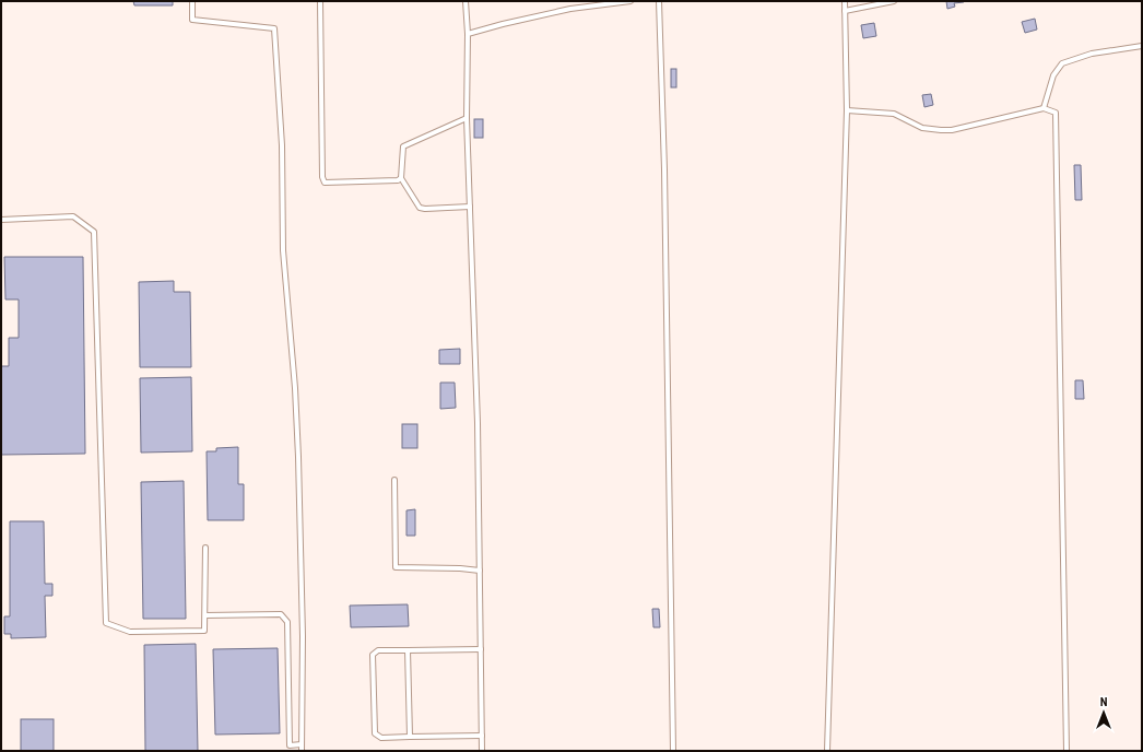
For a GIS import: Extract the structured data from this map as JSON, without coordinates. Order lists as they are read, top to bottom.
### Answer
{
  "north": "top"
}
